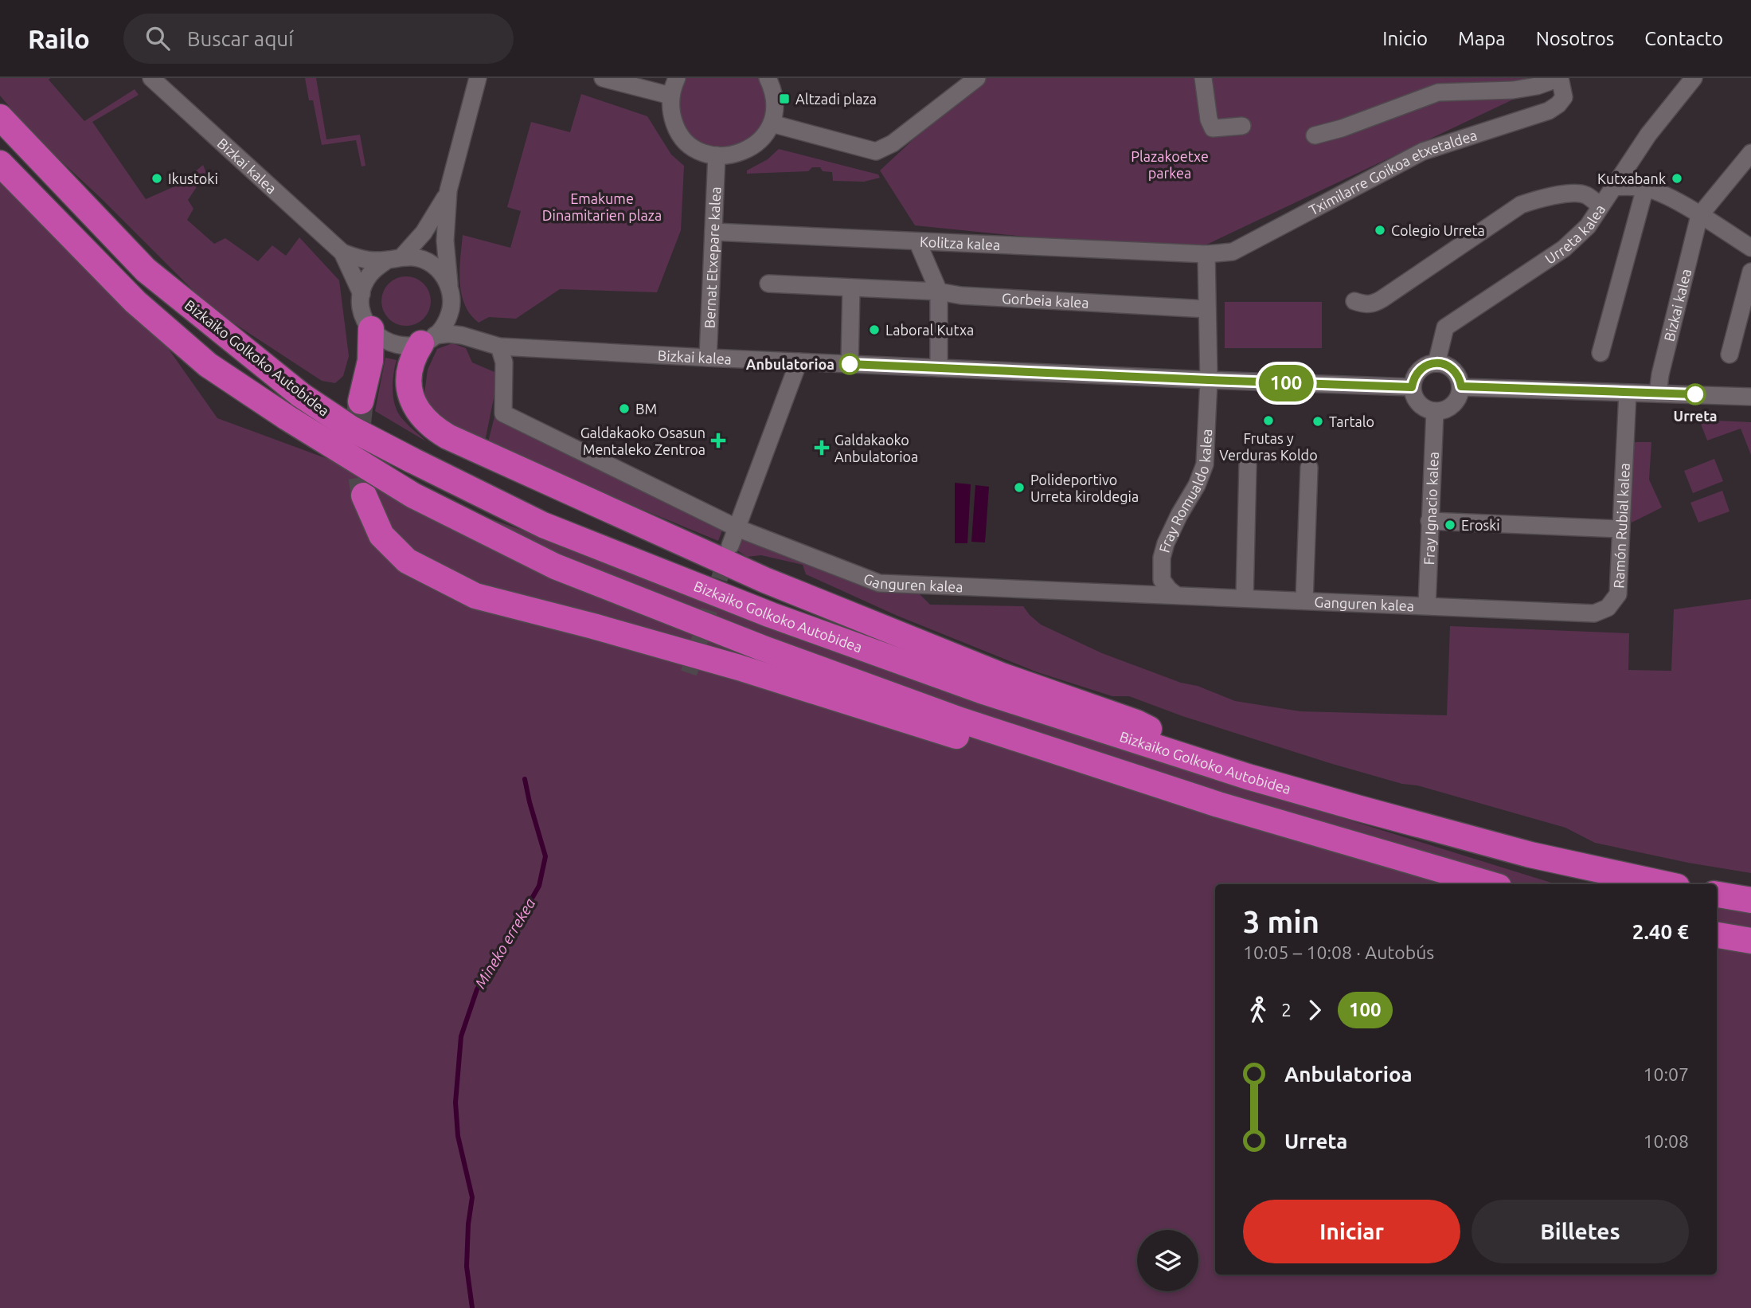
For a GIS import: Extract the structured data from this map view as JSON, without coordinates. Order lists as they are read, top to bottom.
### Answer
{
  "streets": {
    "highway": ["Bizkaiko Golkoko Autobidea"],
    "street": [
      "Bizkai kalea",
      "Tximilarre Goikoa etxetaldea",
      "Urreta kalea",
      "Kolitza kalea",
      "Bernat Etxepare kalea",
      "Gorbeia kalea",
      "Fray Romualdo kalea",
      "Fray Ignacio kalea",
      "Ramón Rubial kalea",
      "Ganguren kalea"
    ]
  },
  "crossings": [
    ["Bizkai kalea", "Urreta kalea"],
    ["Bizkai kalea", "Bernat Etxepare kalea"],
    ["Bizkai kalea", "Fray Romualdo kalea"],
    ["Bizkai kalea", "Fray Ignacio kalea"],
    ["Bizkai kalea", "Ganguren kalea"],
    ["Tximilarre Goikoa etxetaldea", "Kolitza kalea"],
    ["Tximilarre Goikoa etxetaldea", "Fray Romualdo kalea"],
    ["Urreta kalea", "Fray Ignacio kalea"],
    ["Kolitza kalea", "Bernat Etxepare kalea"],
    ["Kolitza kalea", "Fray Romualdo kalea"],
    ["Gorbeia kalea", "Fray Romualdo kalea"],
    ["Fray Romualdo kalea", "Ganguren kalea"],
    ["Fray Ignacio kalea", "Ramón Rubial kalea"],
    ["Fray Ignacio kalea", "Ganguren kalea"],
    ["Ramón Rubial kalea", "Ganguren kalea"]
  ],
  "water": ["Mineko errekea"],
  "parks": ["Plazakoetxe parkea", "Emakume Dinamitarien plaza"],
  "places": {
    "transit": ["Altzadi plaza"],
    "other": [
      "Ikustoki",
      "Kutxabank",
      "Colegio Urreta",
      "Laboral Kutxa",
      "Anbulatorioa",
      "Urreta",
      "BM",
      "Frutas y Verduras Koldo",
      "Tartalo",
      "Polideportivo Urreta kiroldegia",
      "Eroski"
    ],
    "health": ["Galdakaoko Osasun Mentaleko Zentroa", "Galdakaoko Anbulatorioa"]
  },
  "lines": ["bus line 100"],
  "page": {
    "header": "Railo",
    "search": "Buscar aquí",
    "nav": [
      "Inicio",
      "Mapa",
      "Nosotros",
      "Contacto"
    ],
    "on_map": "100",
    "heading": ["3 min", "10:05 – 10:08 · Autobús", "2.40 €"],
    "legs": ["2", "100"],
    "list": [
      {
        "name": "Anbulatorioa",
        "value": "10:07"
      },
      {
        "name": "Urreta",
        "value": "10:08"
      }
    ],
    "buttons": ["Iniciar", "Billetes"]
  }
}
